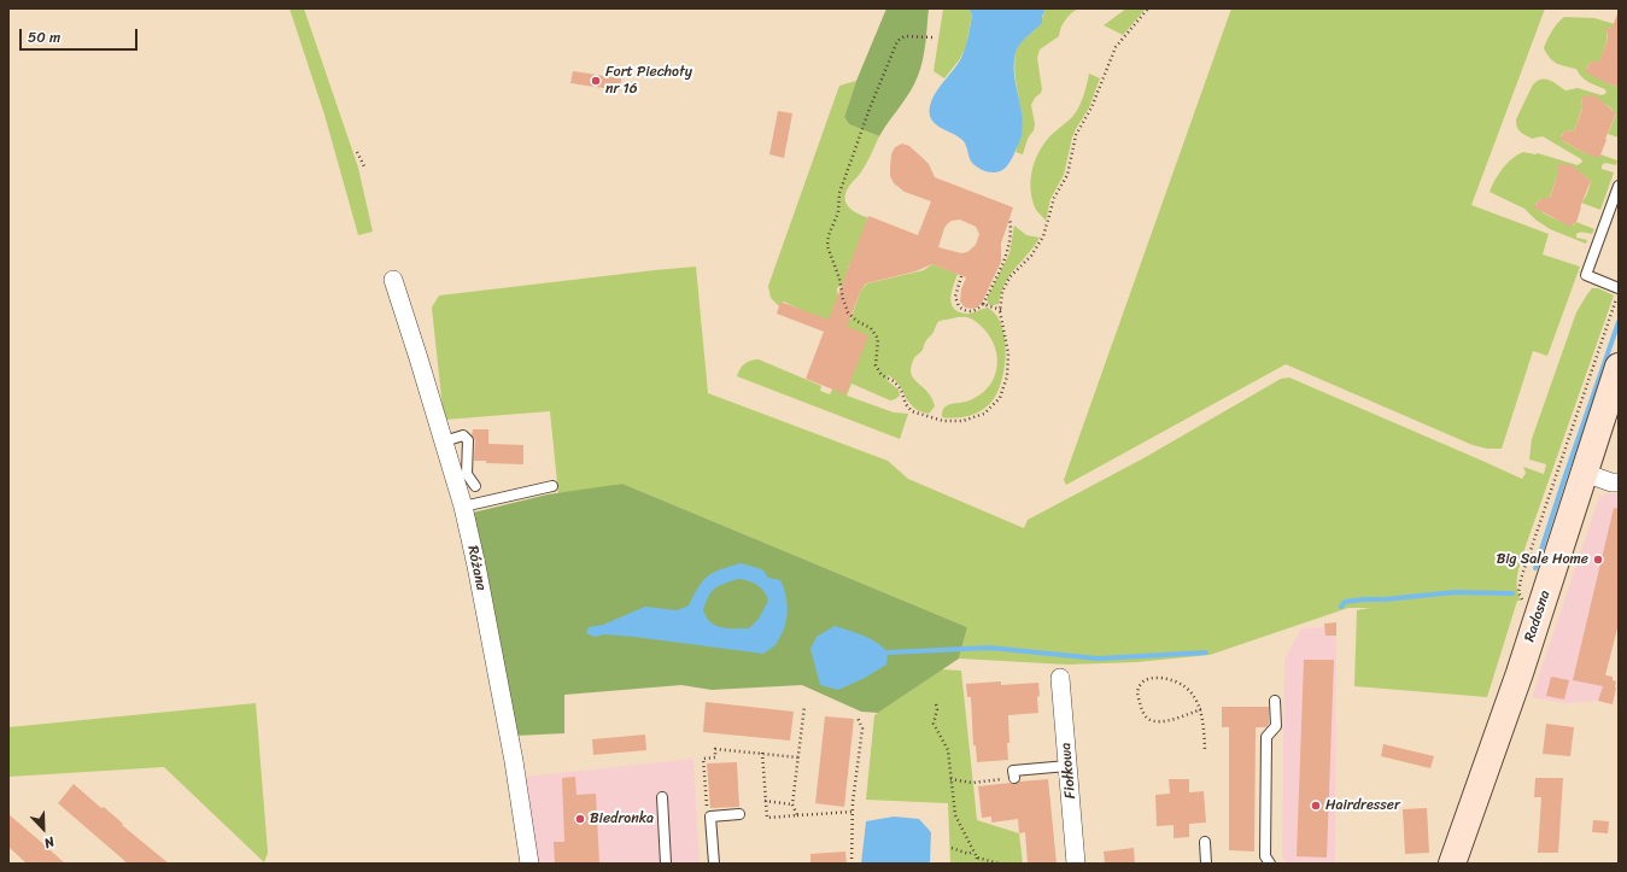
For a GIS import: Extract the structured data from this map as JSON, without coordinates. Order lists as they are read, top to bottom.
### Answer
{
  "streets": {
    "street": ["Różana", "Radosna", "Fiołkowa"]
  },
  "places": [
    "Fort Piechoty nr 16",
    "Big Sale Home",
    "Hairdresser",
    "Biedronka"
  ],
  "scale_bar": "50 m",
  "north": "bottom right"
}
